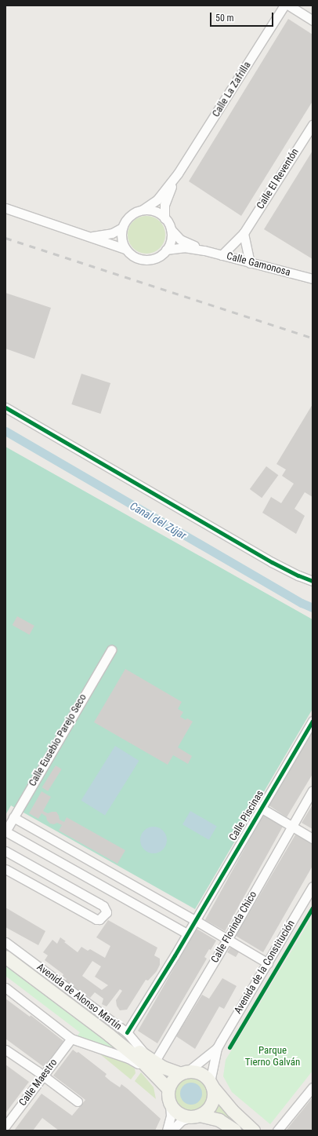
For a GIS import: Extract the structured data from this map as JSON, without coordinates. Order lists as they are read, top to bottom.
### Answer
{
  "streets": {
    "main road": ["Avenida de Alonso Martín"],
    "street": [
      "Calle La Zafrilla",
      "Calle El Reventón",
      "Calle Gamonosa",
      "Calle Eusebio Parejo Seco",
      "Calle Piscinas",
      "Calle Florinda Chico",
      "Avenida de la Constitución",
      "Calle Maestro"
    ]
  },
  "crossings": [
    ["Calle La Zafrilla", "Calle Gamonosa"],
    ["Calle El Reventón", "Calle Gamonosa"],
    ["Calle Piscinas", "Avenida de Alonso Martín"],
    ["Calle Florinda Chico", "Avenida de Alonso Martín"]
  ],
  "water": ["Canal del Zújar"],
  "parks": ["Parque Tierno Galván"],
  "scale_bar": "50 m"
}
